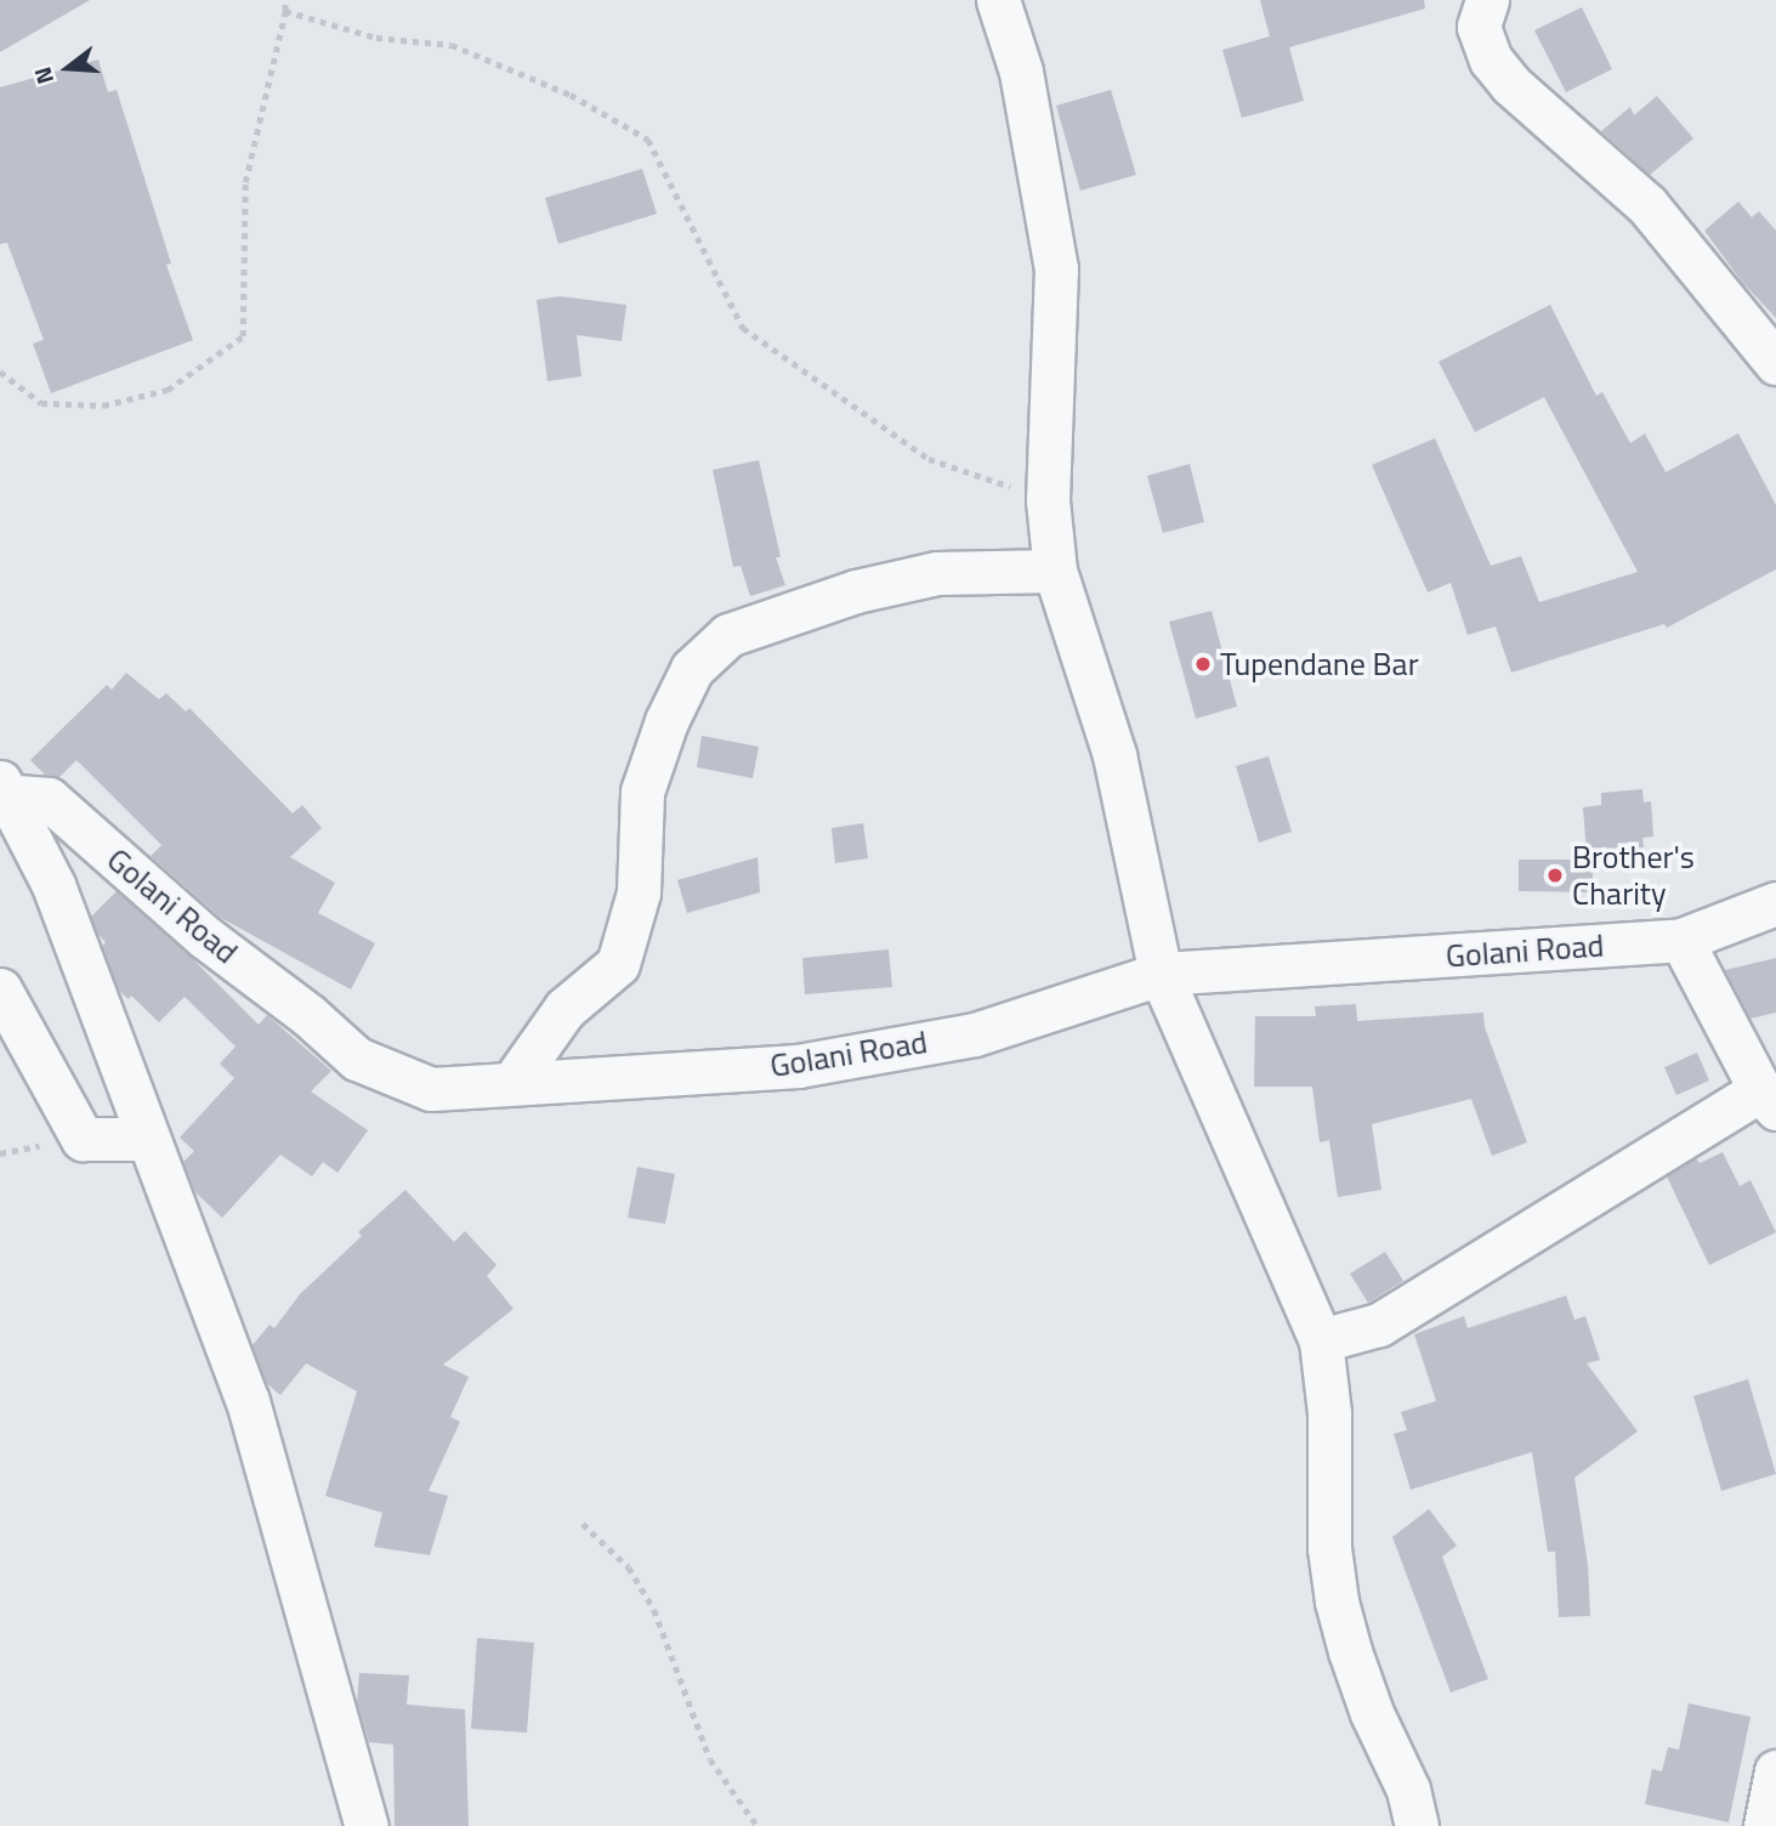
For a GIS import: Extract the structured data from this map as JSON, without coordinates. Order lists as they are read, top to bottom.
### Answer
{
  "streets": {
    "street": ["Golani Road"]
  },
  "places": ["Tupendane Bar", "Brother's Charity"],
  "north": "left"
}
